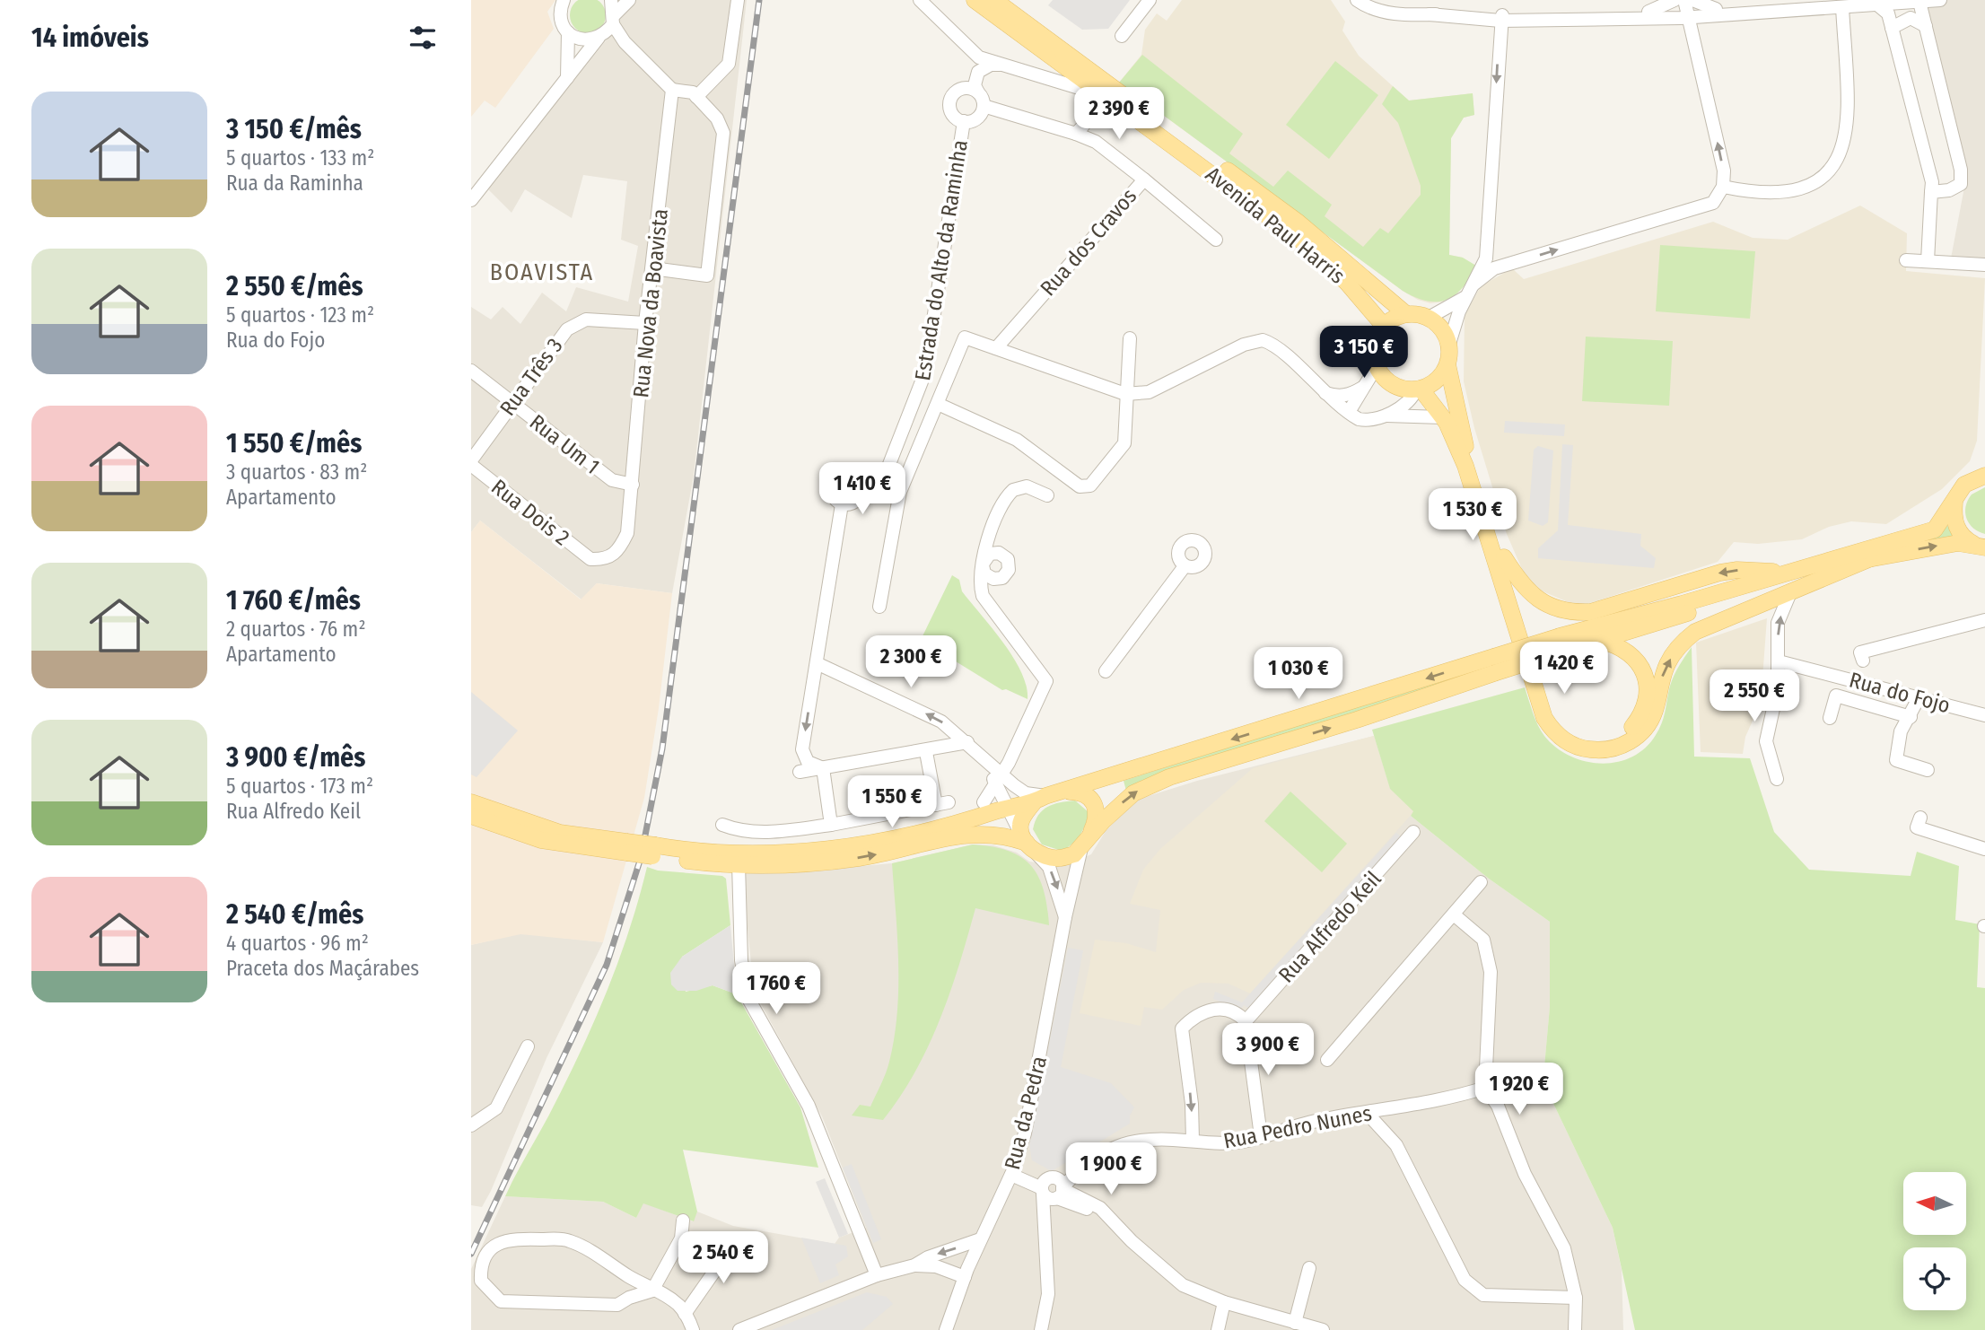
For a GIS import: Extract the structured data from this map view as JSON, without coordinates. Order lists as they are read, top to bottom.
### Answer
{
  "streets": {
    "main road": ["Avenida Paul Harris"],
    "street": [
      "Rua dos Cravos",
      "Estrada do Alto da Raminha",
      "Rua Nova da Boavista",
      "Rua Três 3",
      "Rua Um 1",
      "Rua Dois 2",
      "Rua do Fojo",
      "Rua Alfredo Keil",
      "Rua da Pedra",
      "Rua Pedro Nunes"
    ]
  },
  "crossings": [
    ["Rua Nova da Boavista", "Rua Três 3"],
    ["Rua Nova da Boavista", "Rua Um 1"],
    ["Rua Nova da Boavista", "Rua Dois 2"],
    ["Rua Três 3", "Rua Um 1"],
    ["Rua Três 3", "Rua Dois 2"]
  ],
  "districts": ["BOAVISTA"],
  "north": "left",
  "page": {
    "heading": "14 imóveis",
    "list": [
      {
        "name": "3 150 €/mês",
        "note": "5 quartos · 133 m² · Rua da Raminha"
      },
      {
        "name": "2 550 €/mês",
        "note": "5 quartos · 123 m² · Rua do Fojo"
      },
      {
        "name": "1 550 €/mês",
        "note": "3 quartos · 83 m² · Apartamento"
      },
      {
        "name": "1 760 €/mês",
        "note": "2 quartos · 76 m² · Apartamento"
      },
      {
        "name": "3 900 €/mês",
        "note": "5 quartos · 173 m² · Rua Alfredo Keil"
      },
      {
        "name": "2 540 €/mês",
        "note": "4 quartos · 96 m² · Praceta dos Maçárabes"
      }
    ],
    "price": [
      "2 390 €",
      "3 150 €",
      "1 410 €",
      "1 530 €",
      "2 300 €",
      "1 420 €",
      "1 030 €",
      "2 550 €",
      "1 550 €",
      "1 760 €",
      "3 900 €",
      "1 920 €",
      "1 900 €",
      "2 540 €"
    ]
  }
}
